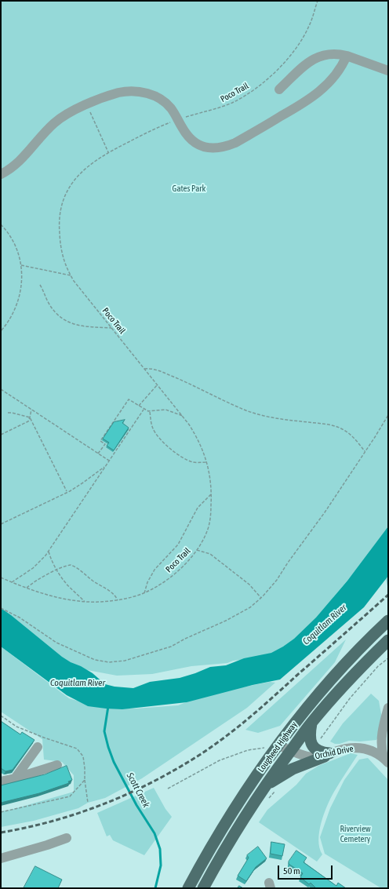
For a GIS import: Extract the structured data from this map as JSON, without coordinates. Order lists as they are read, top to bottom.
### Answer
{
  "streets": {
    "main road": ["Lougheed Highway"],
    "street": ["Orchid Drive"],
    "path": ["Poco Trail"]
  },
  "crossings": [
    ["Lougheed Highway", "Orchid Drive"]
  ],
  "water": ["Coquitlam River", "Scott Creek"],
  "parks": ["Gates Park", "Riverview Cemetery"],
  "scale_bar": "50 m"
}
